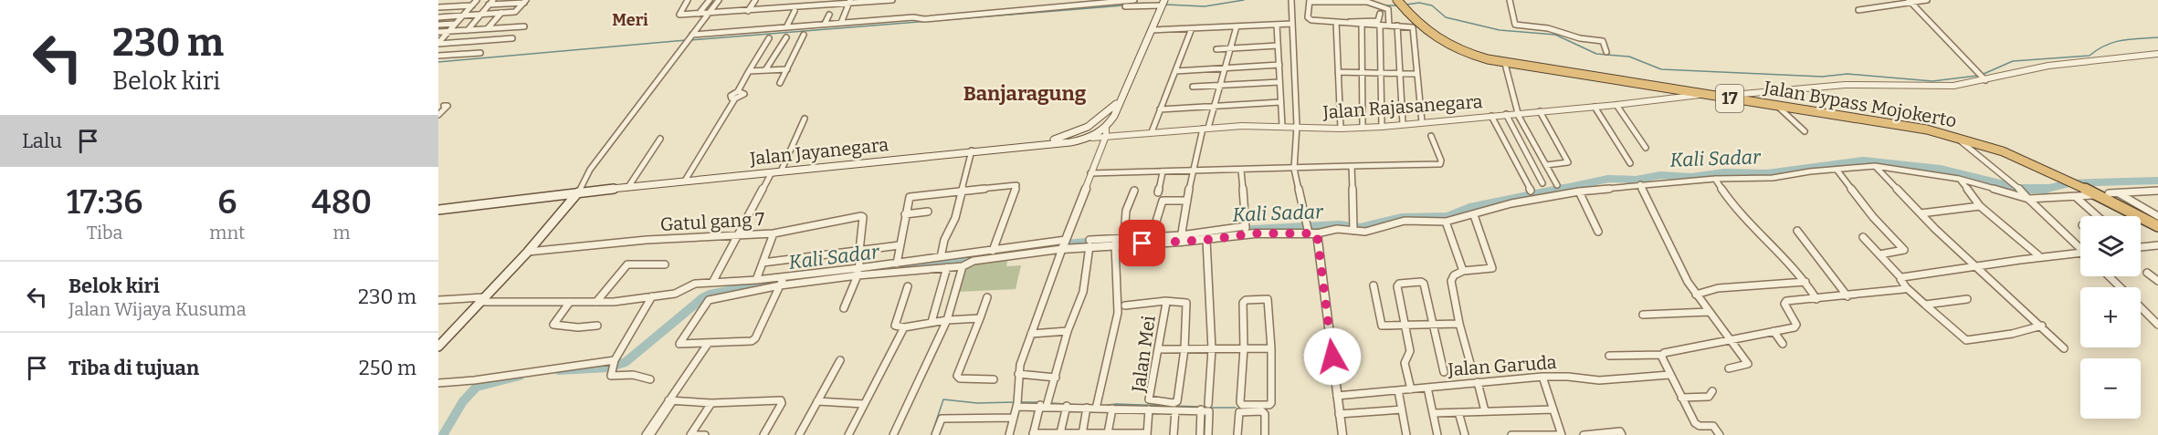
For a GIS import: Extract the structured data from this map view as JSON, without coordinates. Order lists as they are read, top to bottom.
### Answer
{
  "streets": {
    "highway": ["17", "Jalan Bypass Mojokerto"],
    "main road": ["Jalan Jayanegara"],
    "street": [
      "Jalan Rajasanegara",
      "Gatul gang 7",
      "Jalan Mei",
      "Jalan Garuda"
    ]
  },
  "crossings": [
    ["Jalan Bypass Mojokerto", "Jalan Rajasanegara"],
    ["Jalan Rajasanegara", "Jalan Jayanegara"]
  ],
  "districts": ["Meri", "Banjaragung"],
  "water": ["Kali Sadar"],
  "page": {
    "turn": ["230 m", "Belok kiri"],
    "then": "Lalu",
    "eta": [
      "17:36",
      "Tiba",
      "6",
      "mnt",
      "480",
      "m"
    ],
    "map_buttons": ["+", "−"],
    "list": [
      {
        "name": "Belok kiri",
        "note": "Jalan Wijaya Kusuma",
        "value": "230 m"
      },
      {
        "name": "Tiba di tujuan",
        "value": "250 m"
      }
    ]
  }
}
